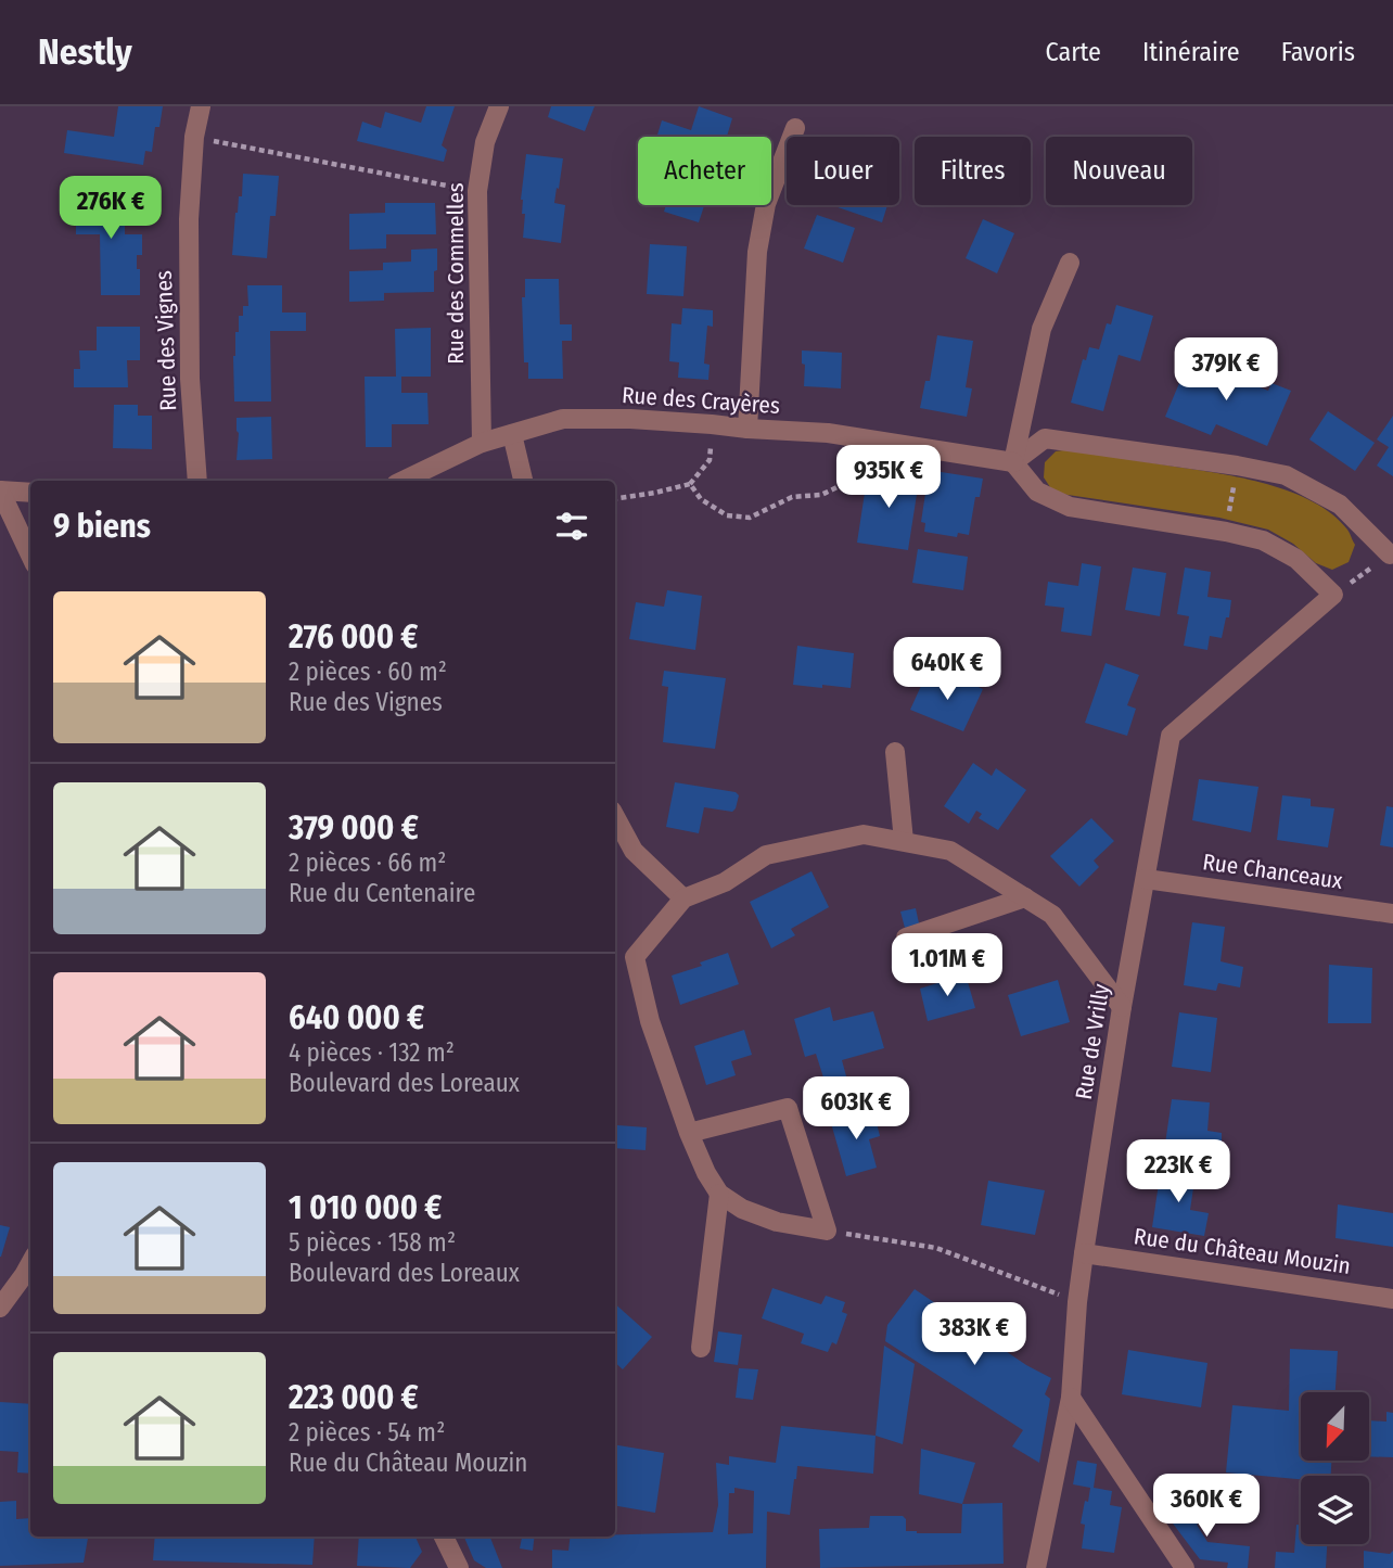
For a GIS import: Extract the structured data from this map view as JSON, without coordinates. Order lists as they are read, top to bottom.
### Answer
{
  "streets": {
    "street": [
      "Rue des Commelles",
      "Rue des Vignes",
      "Rue des Crayères",
      "Rue Chanceaux",
      "Rue de Vrilly",
      "Rue du Château Mouzin"
    ]
  },
  "crossings": [
    ["Rue des Commelles", "Rue des Crayères"],
    ["Rue Chanceaux", "Rue de Vrilly"],
    ["Rue de Vrilly", "Rue du Château Mouzin"]
  ],
  "north": "bottom left",
  "page": {
    "header": "Nestly",
    "nav": ["Carte", "Itinéraire", "Favoris"],
    "chip": [
      "Acheter",
      "Louer",
      "Filtres",
      "Nouveau"
    ],
    "price": [
      "276K €",
      "379K €",
      "935K €",
      "640K €",
      "1.01M €",
      "603K €",
      "223K €",
      "383K €",
      "360K €"
    ],
    "heading": "9 biens",
    "list": [
      {
        "name": "276 000 €",
        "note": "2 pièces · 60 m² · Rue des Vignes"
      },
      {
        "name": "379 000 €",
        "note": "2 pièces · 66 m² · Rue du Centenaire"
      },
      {
        "name": "640 000 €",
        "note": "4 pièces · 132 m² · Boulevard des Loreaux"
      },
      {
        "name": "1 010 000 €",
        "note": "5 pièces · 158 m² · Boulevard des Loreaux"
      },
      {
        "name": "223 000 €",
        "note": "2 pièces · 54 m² · Rue du Château Mouzin"
      }
    ]
  }
}
